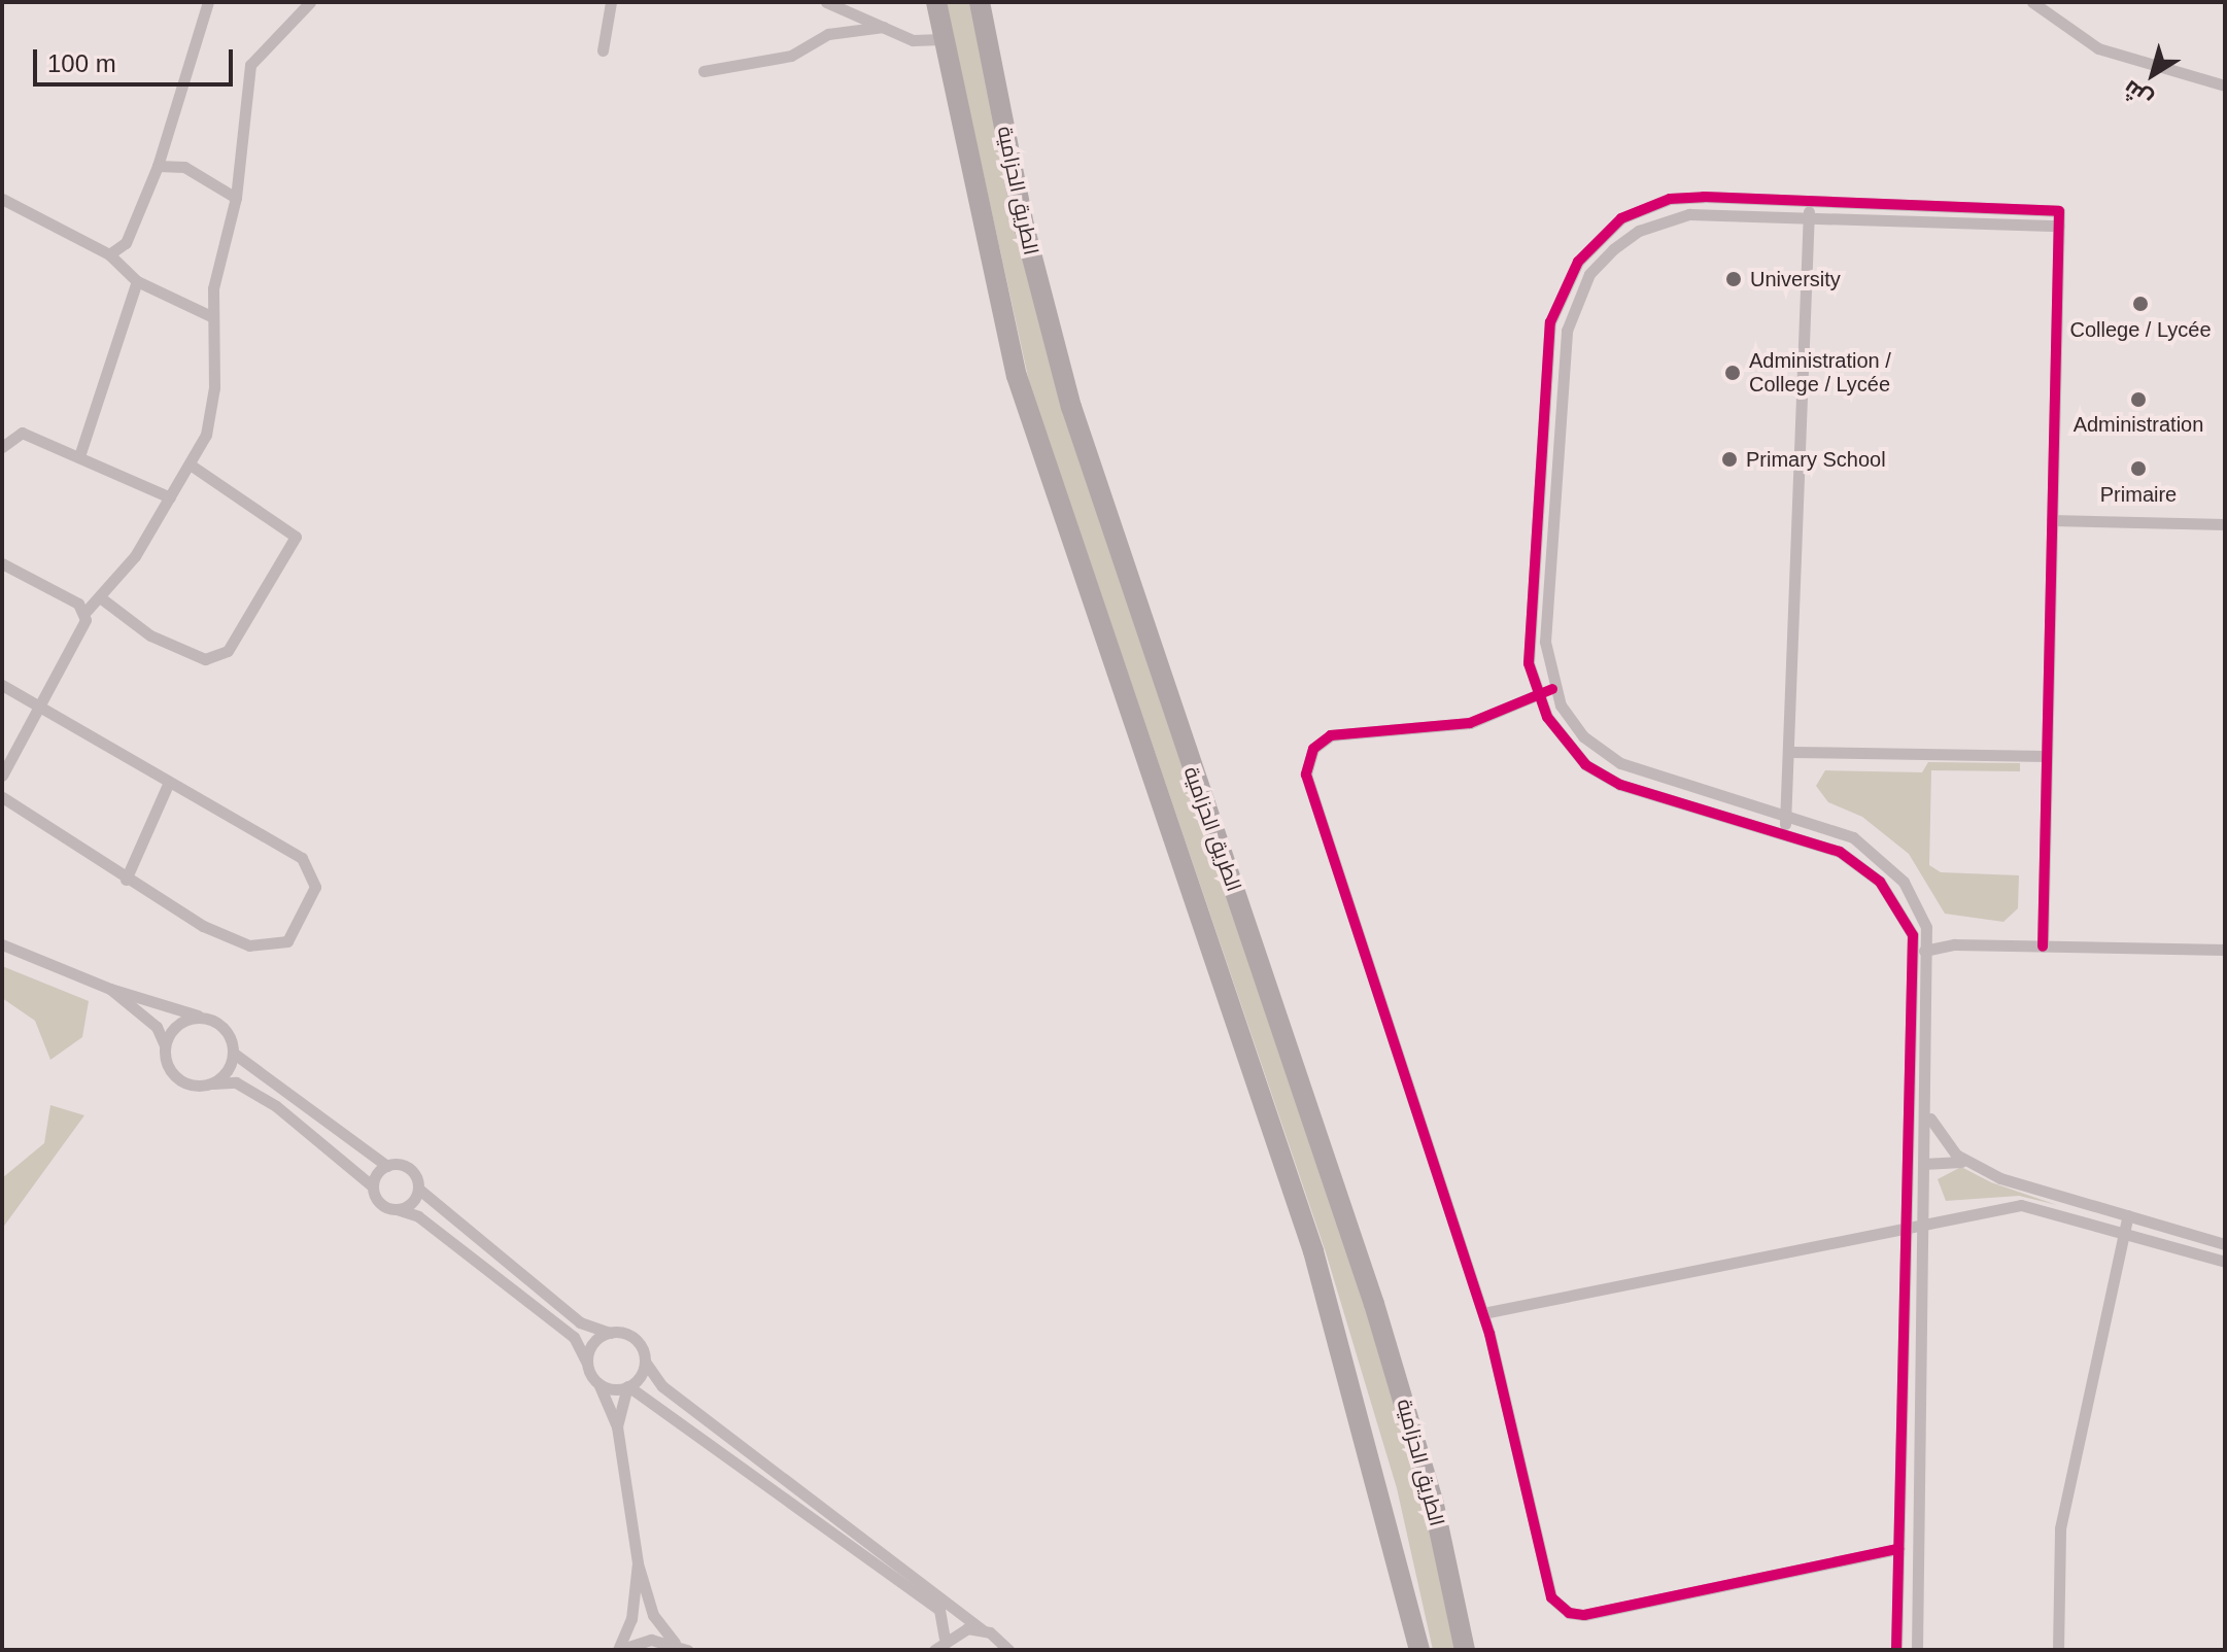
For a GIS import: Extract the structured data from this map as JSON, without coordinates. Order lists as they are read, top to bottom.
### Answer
{
  "streets": {
    "highway": ["الطريق الحزامية"]
  },
  "places": [
    "University",
    "College / Lycée",
    "Administration / College / Lycée",
    "Administration",
    "Primary School",
    "Primaire"
  ],
  "scale_bar": "100 m",
  "north": "bottom left"
}
